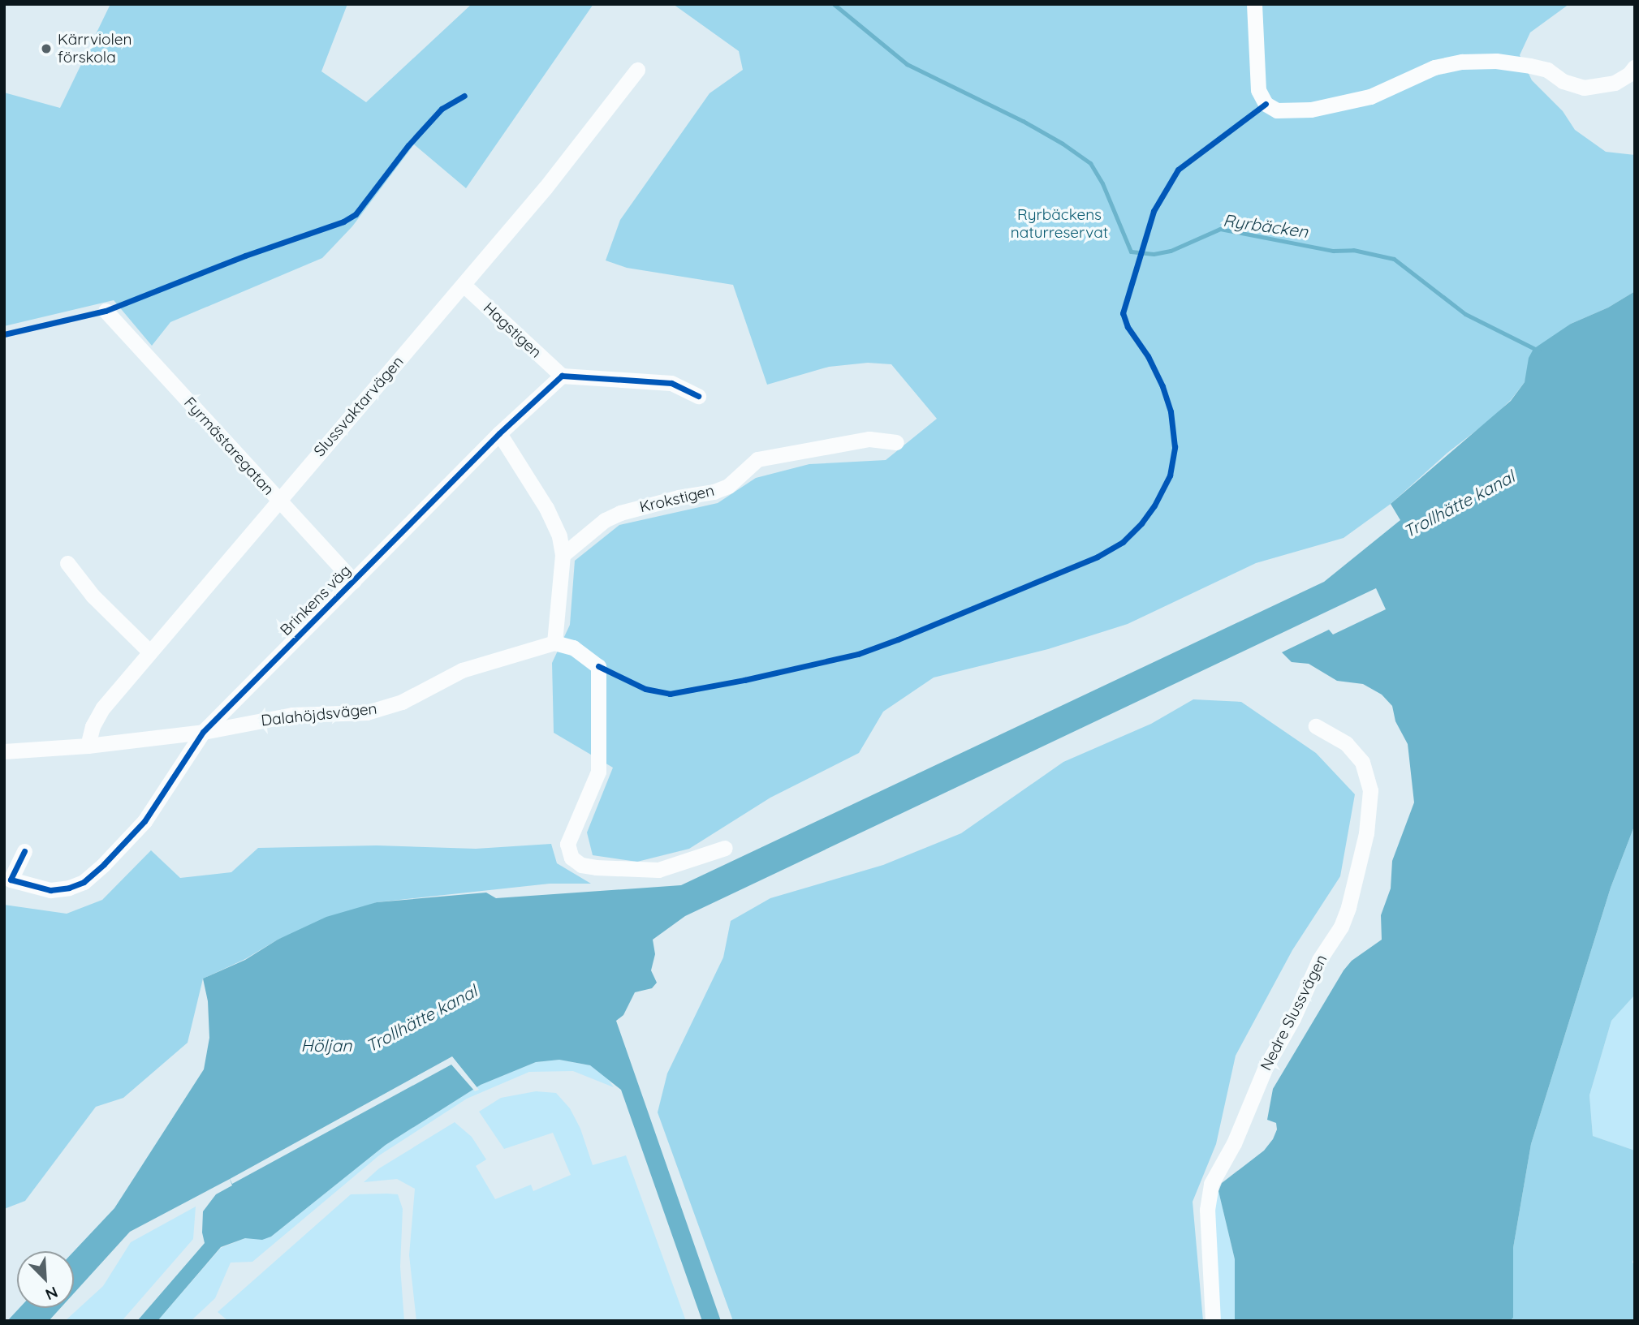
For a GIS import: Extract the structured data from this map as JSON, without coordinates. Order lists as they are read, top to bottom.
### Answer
{
  "streets": {
    "street": [
      "Hagstigen",
      "Slussvaktarvägen",
      "Fyrmästaregatan",
      "Krokstigen",
      "Brinkens väg",
      "Dalahöjdsvägen",
      "Nedre Slussvägen"
    ]
  },
  "crossings": [
    ["Hagstigen", "Slussvaktarvägen"],
    ["Hagstigen", "Brinkens väg"],
    ["Slussvaktarvägen", "Fyrmästaregatan"],
    ["Slussvaktarvägen", "Dalahöjdsvägen"],
    ["Fyrmästaregatan", "Brinkens väg"],
    ["Brinkens väg", "Dalahöjdsvägen"]
  ],
  "water": ["Ryrbäcken", "Trollhätte kanal", "Höljan"],
  "parks": ["Ryrbäckens naturreservat"],
  "places": ["Kärrviolen förskola"],
  "north": "bottom right"
}
